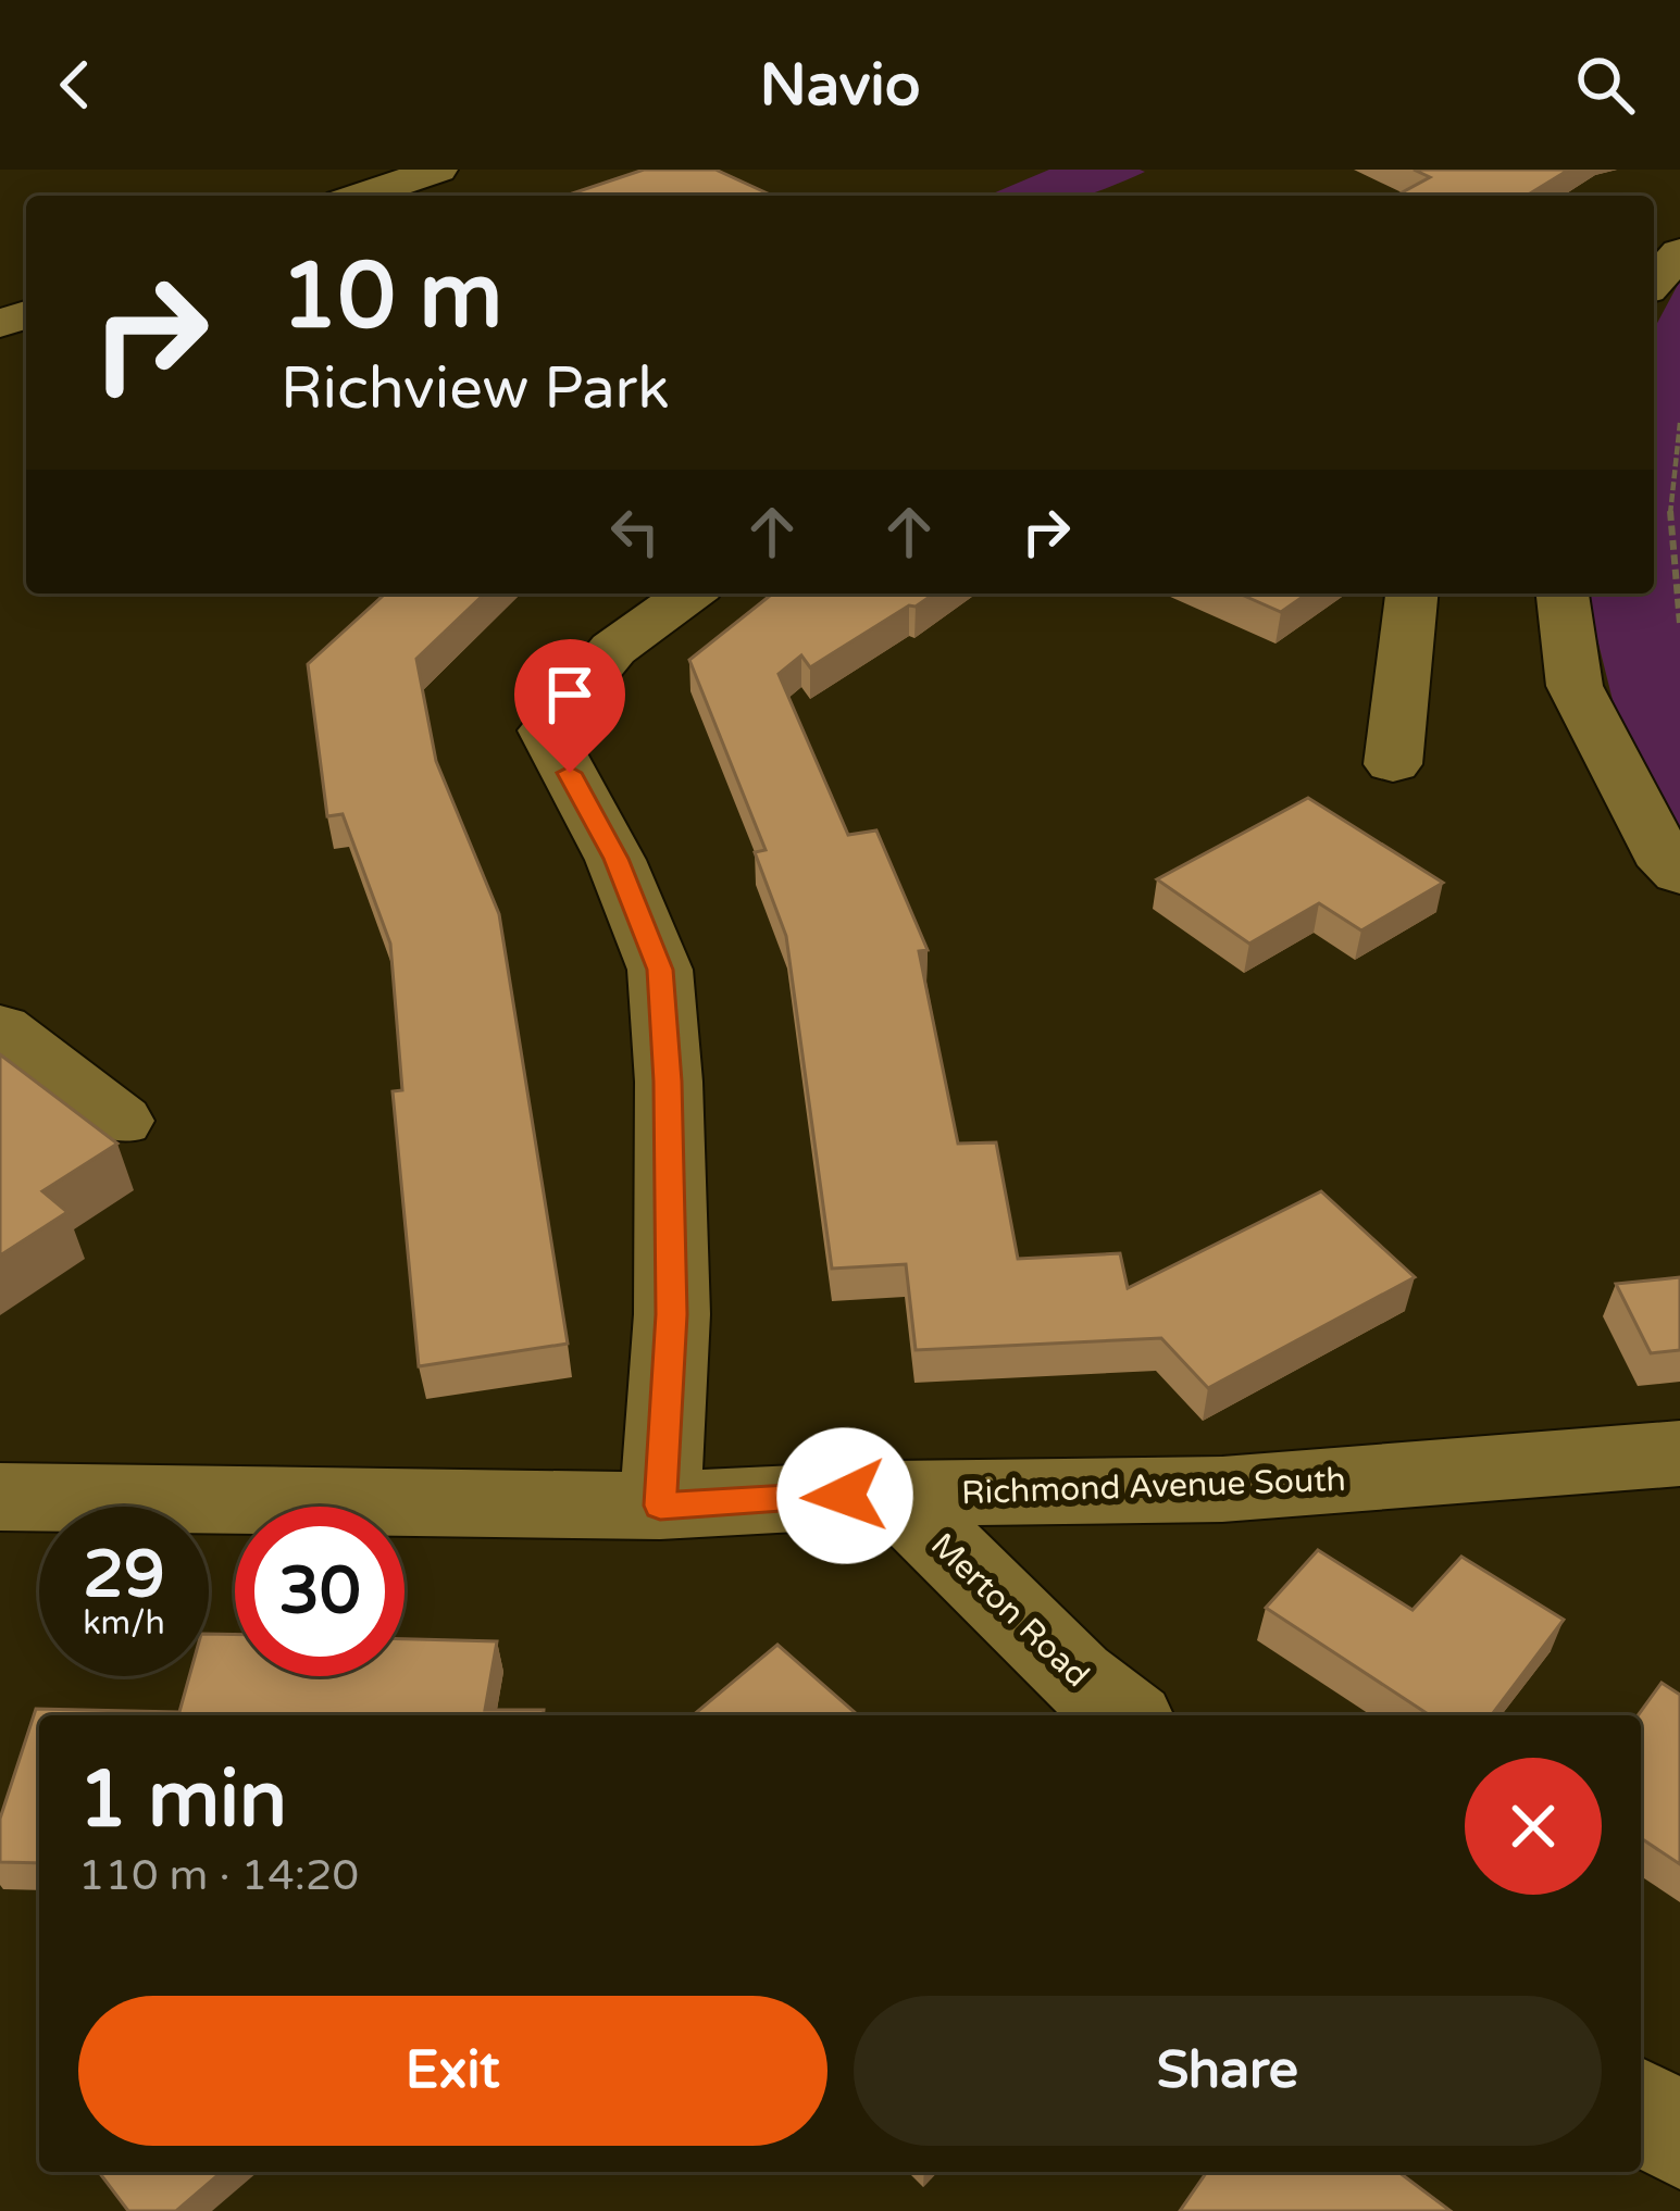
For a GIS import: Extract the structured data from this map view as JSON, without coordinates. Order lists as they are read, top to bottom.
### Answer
{
  "streets": {
    "street": ["Richmond Avenue South", "Merton Road"]
  },
  "crossings": [
    ["Richmond Avenue South", "Merton Road"]
  ],
  "page": {
    "header": "Navio",
    "turn": ["10 m", "Richview Park"],
    "speed": "29 km/h",
    "limit": "30",
    "heading": ["1 min", "110 m · 14:20"],
    "buttons": ["Exit", "Share"]
  }
}
